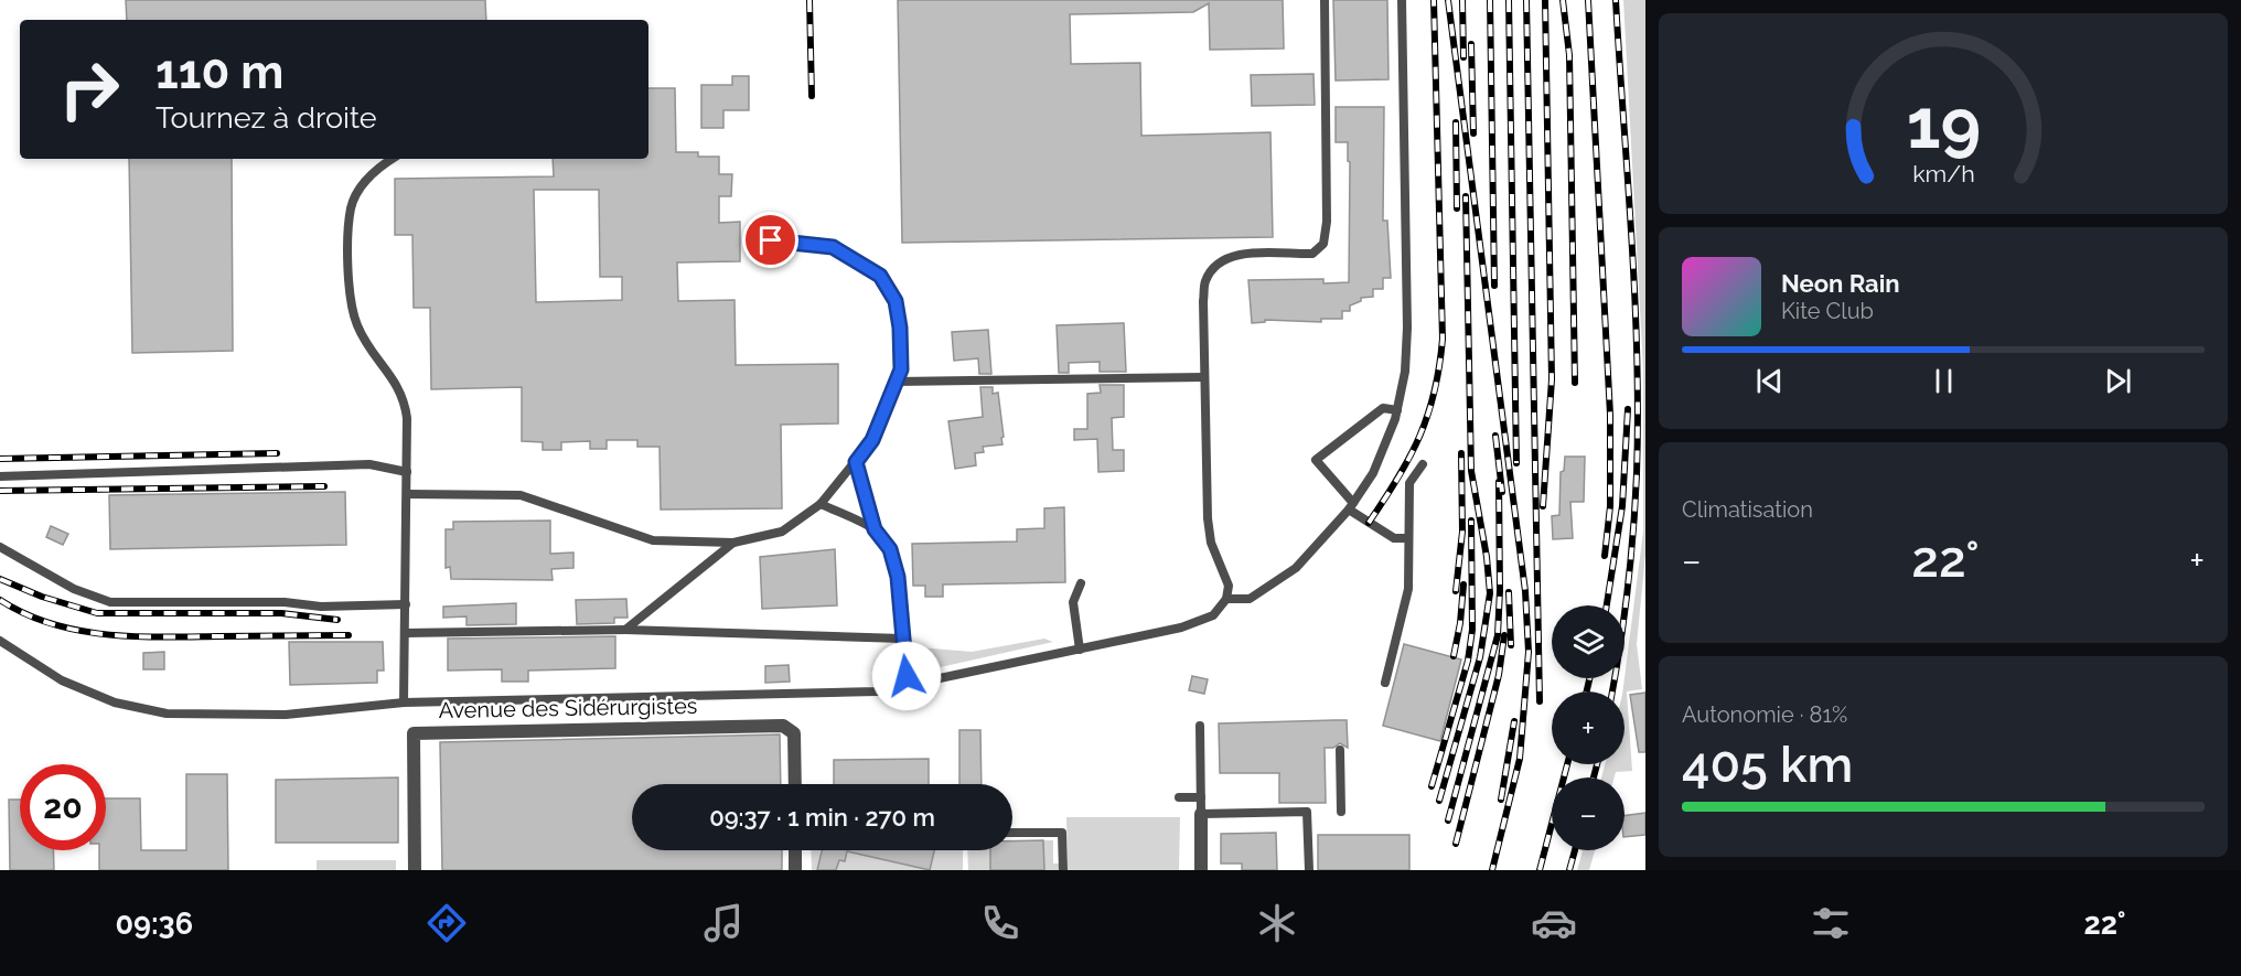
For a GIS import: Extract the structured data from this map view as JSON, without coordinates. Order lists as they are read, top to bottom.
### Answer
{
  "streets": {
    "street": ["Avenue des Sidérurgistes"]
  },
  "page": {
    "turn": ["110 m", "Tournez à droite"],
    "song": ["Neon Rain", "Kite Club"],
    "tile": [
      "Climatisation",
      ["Autonomie · 81%", "405 km"]
    ],
    "heat": ["−", "22°", "+"],
    "map_buttons": ["+", "−"],
    "limit": "20",
    "trip": "09:37 · 1 min · 270 m",
    "tabs": ["09:36", "22°"],
    "gauge": ["19", "km/h"]
  }
}
